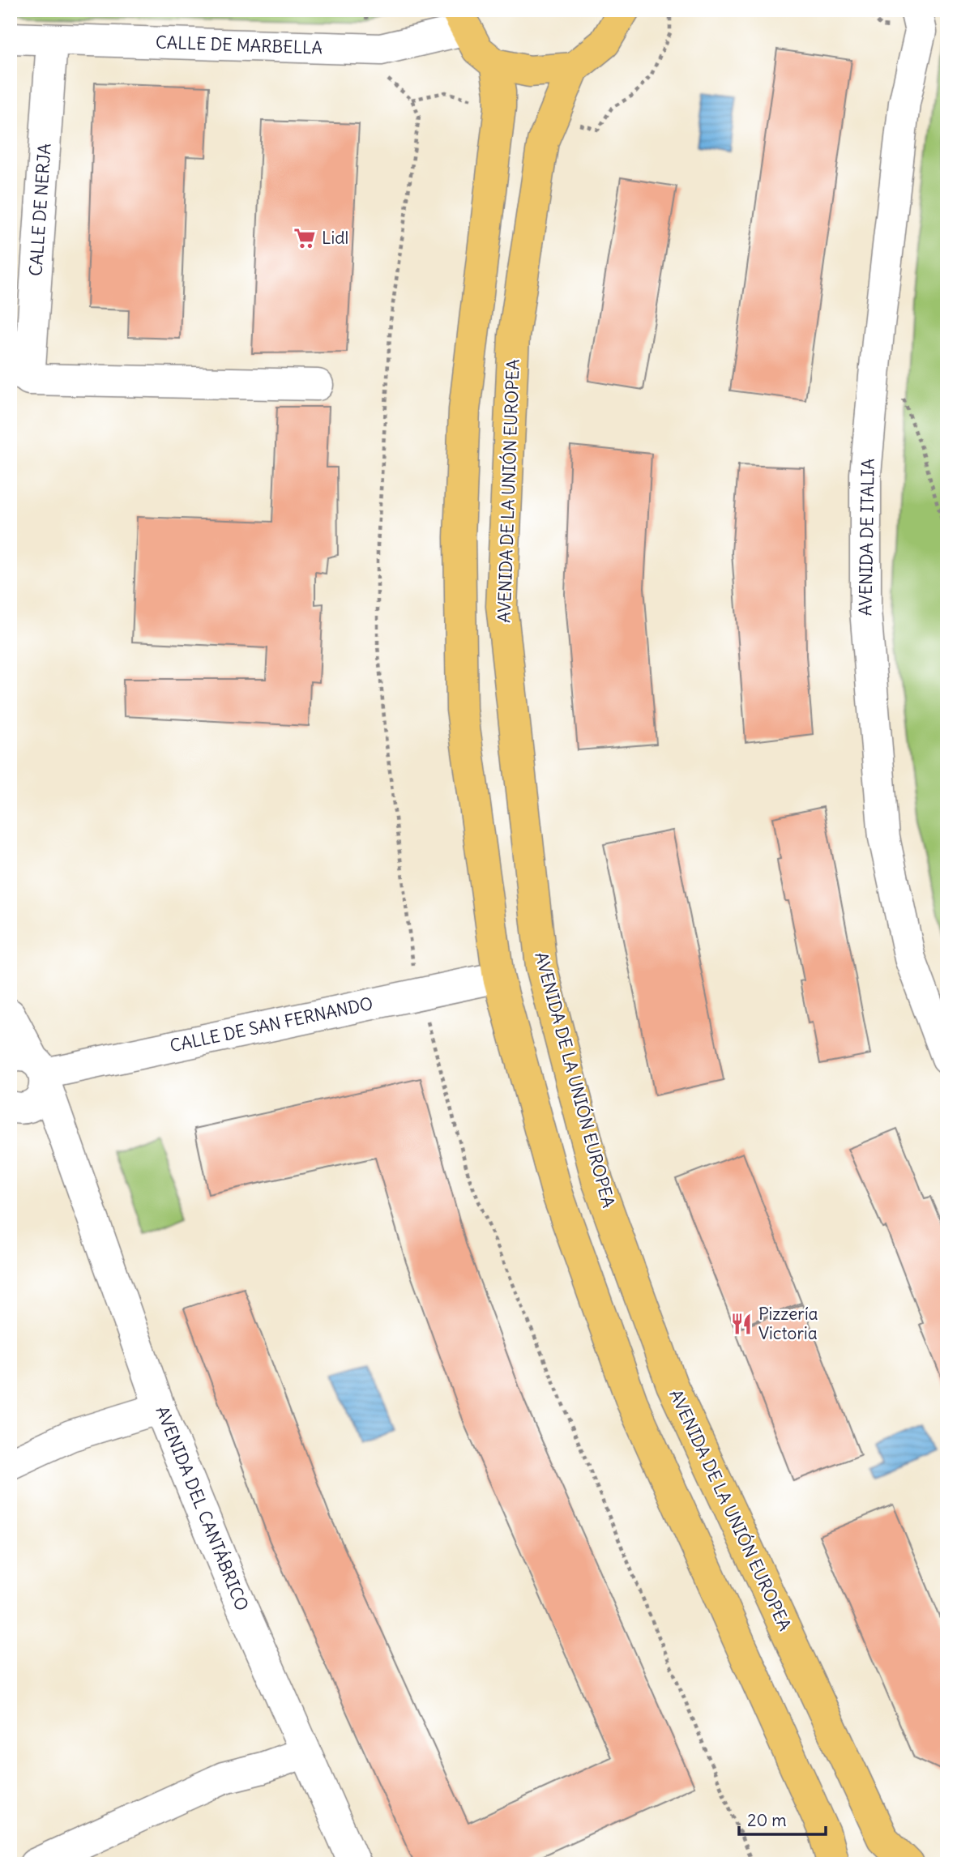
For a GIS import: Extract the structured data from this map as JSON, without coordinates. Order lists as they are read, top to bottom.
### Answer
{
  "streets": {
    "main road": ["AVENIDA DE LA UNIÓN EUROPEA"],
    "street": [
      "CALLE DE MARBELLA",
      "CALLE DE NERJA",
      "AVENIDA DE ITALIA",
      "CALLE DE SAN FERNANDO",
      "AVENIDA DEL CANTÁBRICO"
    ]
  },
  "crossings": [
    ["CALLE DE MARBELLA", "CALLE DE NERJA"],
    ["CALLE DE SAN FERNANDO", "AVENIDA DEL CANTÁBRICO"]
  ],
  "places": {
    "supermarket": ["Lidl"],
    "restaurant": ["Pizzería Victoria"]
  },
  "scale_bar": "20 m"
}
